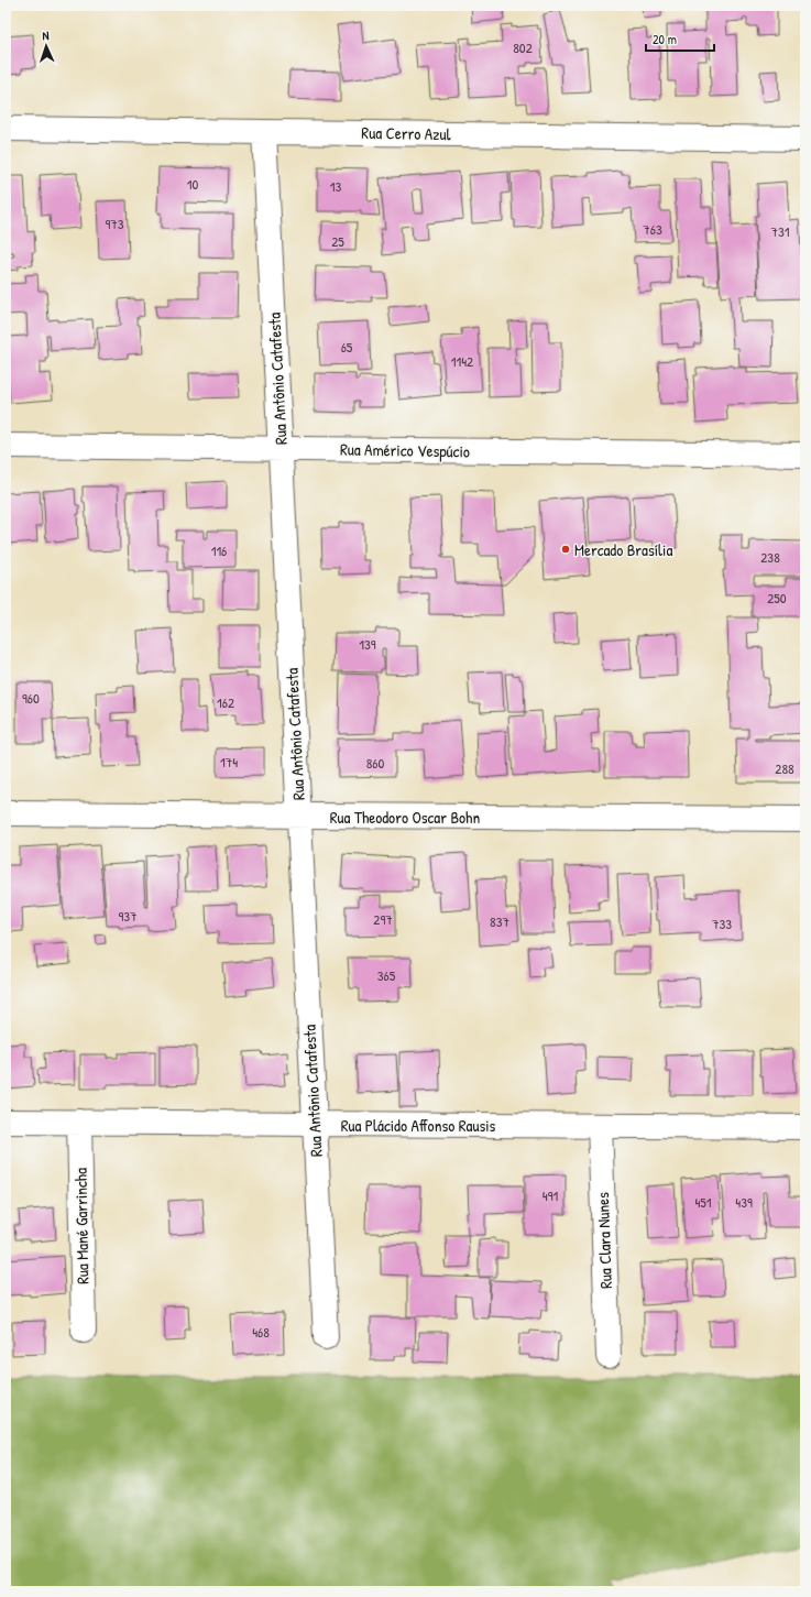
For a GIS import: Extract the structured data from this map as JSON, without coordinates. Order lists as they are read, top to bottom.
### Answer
{
  "streets": {
    "street": [
      "Rua Cerro Azul",
      "Rua Antônio Catafesta",
      "Rua Américo Vespúcio",
      "Rua Theodoro Oscar Bohn",
      "Rua Plácido Affonso Rausis",
      "Rua Mané Garrincha",
      "Rua Clara Nunes"
    ]
  },
  "crossings": [
    ["Rua Cerro Azul", "Rua Antônio Catafesta"],
    ["Rua Antônio Catafesta", "Rua Américo Vespúcio"],
    ["Rua Antônio Catafesta", "Rua Theodoro Oscar Bohn"],
    ["Rua Antônio Catafesta", "Rua Plácido Affonso Rausis"],
    ["Rua Plácido Affonso Rausis", "Rua Mané Garrincha"],
    ["Rua Plácido Affonso Rausis", "Rua Clara Nunes"]
  ],
  "places": ["Mercado Brasília"],
  "house_numbers": [
    "802",
    "10",
    "13",
    "973",
    "763",
    "731",
    "25",
    "65",
    "1142",
    "116",
    "238",
    "250",
    "139",
    "960",
    "162",
    "174",
    "860",
    "288",
    "937",
    "297",
    "837",
    "733",
    "365",
    "491",
    "451",
    "439",
    "468"
  ],
  "scale_bar": "20 m",
  "north": "top"
}
